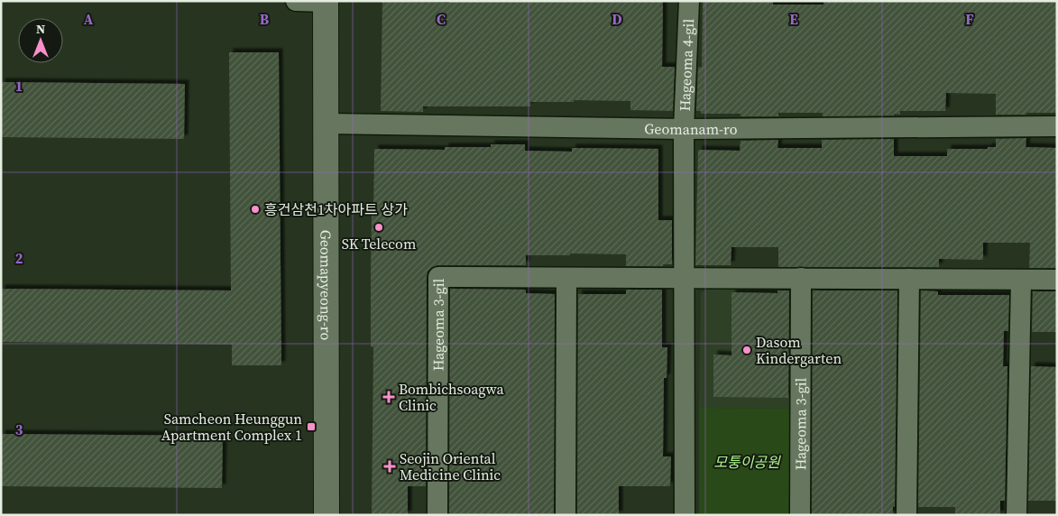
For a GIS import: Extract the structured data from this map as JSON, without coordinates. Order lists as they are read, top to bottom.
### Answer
{
  "streets": {
    "street": [
      "Hageoma 4-gil",
      "Geomanam-ro",
      "Geomapyeong-ro",
      "Hageoma 3-gil"
    ]
  },
  "crossings": [
    ["Hageoma 4-gil", "Geomanam-ro"],
    ["Geomanam-ro", "Geomapyeong-ro"]
  ],
  "parks": ["모퉁이공원"],
  "places": {
    "other": ["흥건삼천1차아파트 상가", "SK Telecom", "Dasom Kindergarten"],
    "health": ["Bombichsoagwa Clinic", "Seojin Oriental Medicine Clinic"],
    "transit": ["Samcheon Heunggun Apartment Complex 1"]
  },
  "north": "top",
  "grid": {
    "columns": [
      "A",
      "B",
      "C",
      "D",
      "E",
      "F"
    ],
    "rows": ["1", "2", "3"]
  }
}
